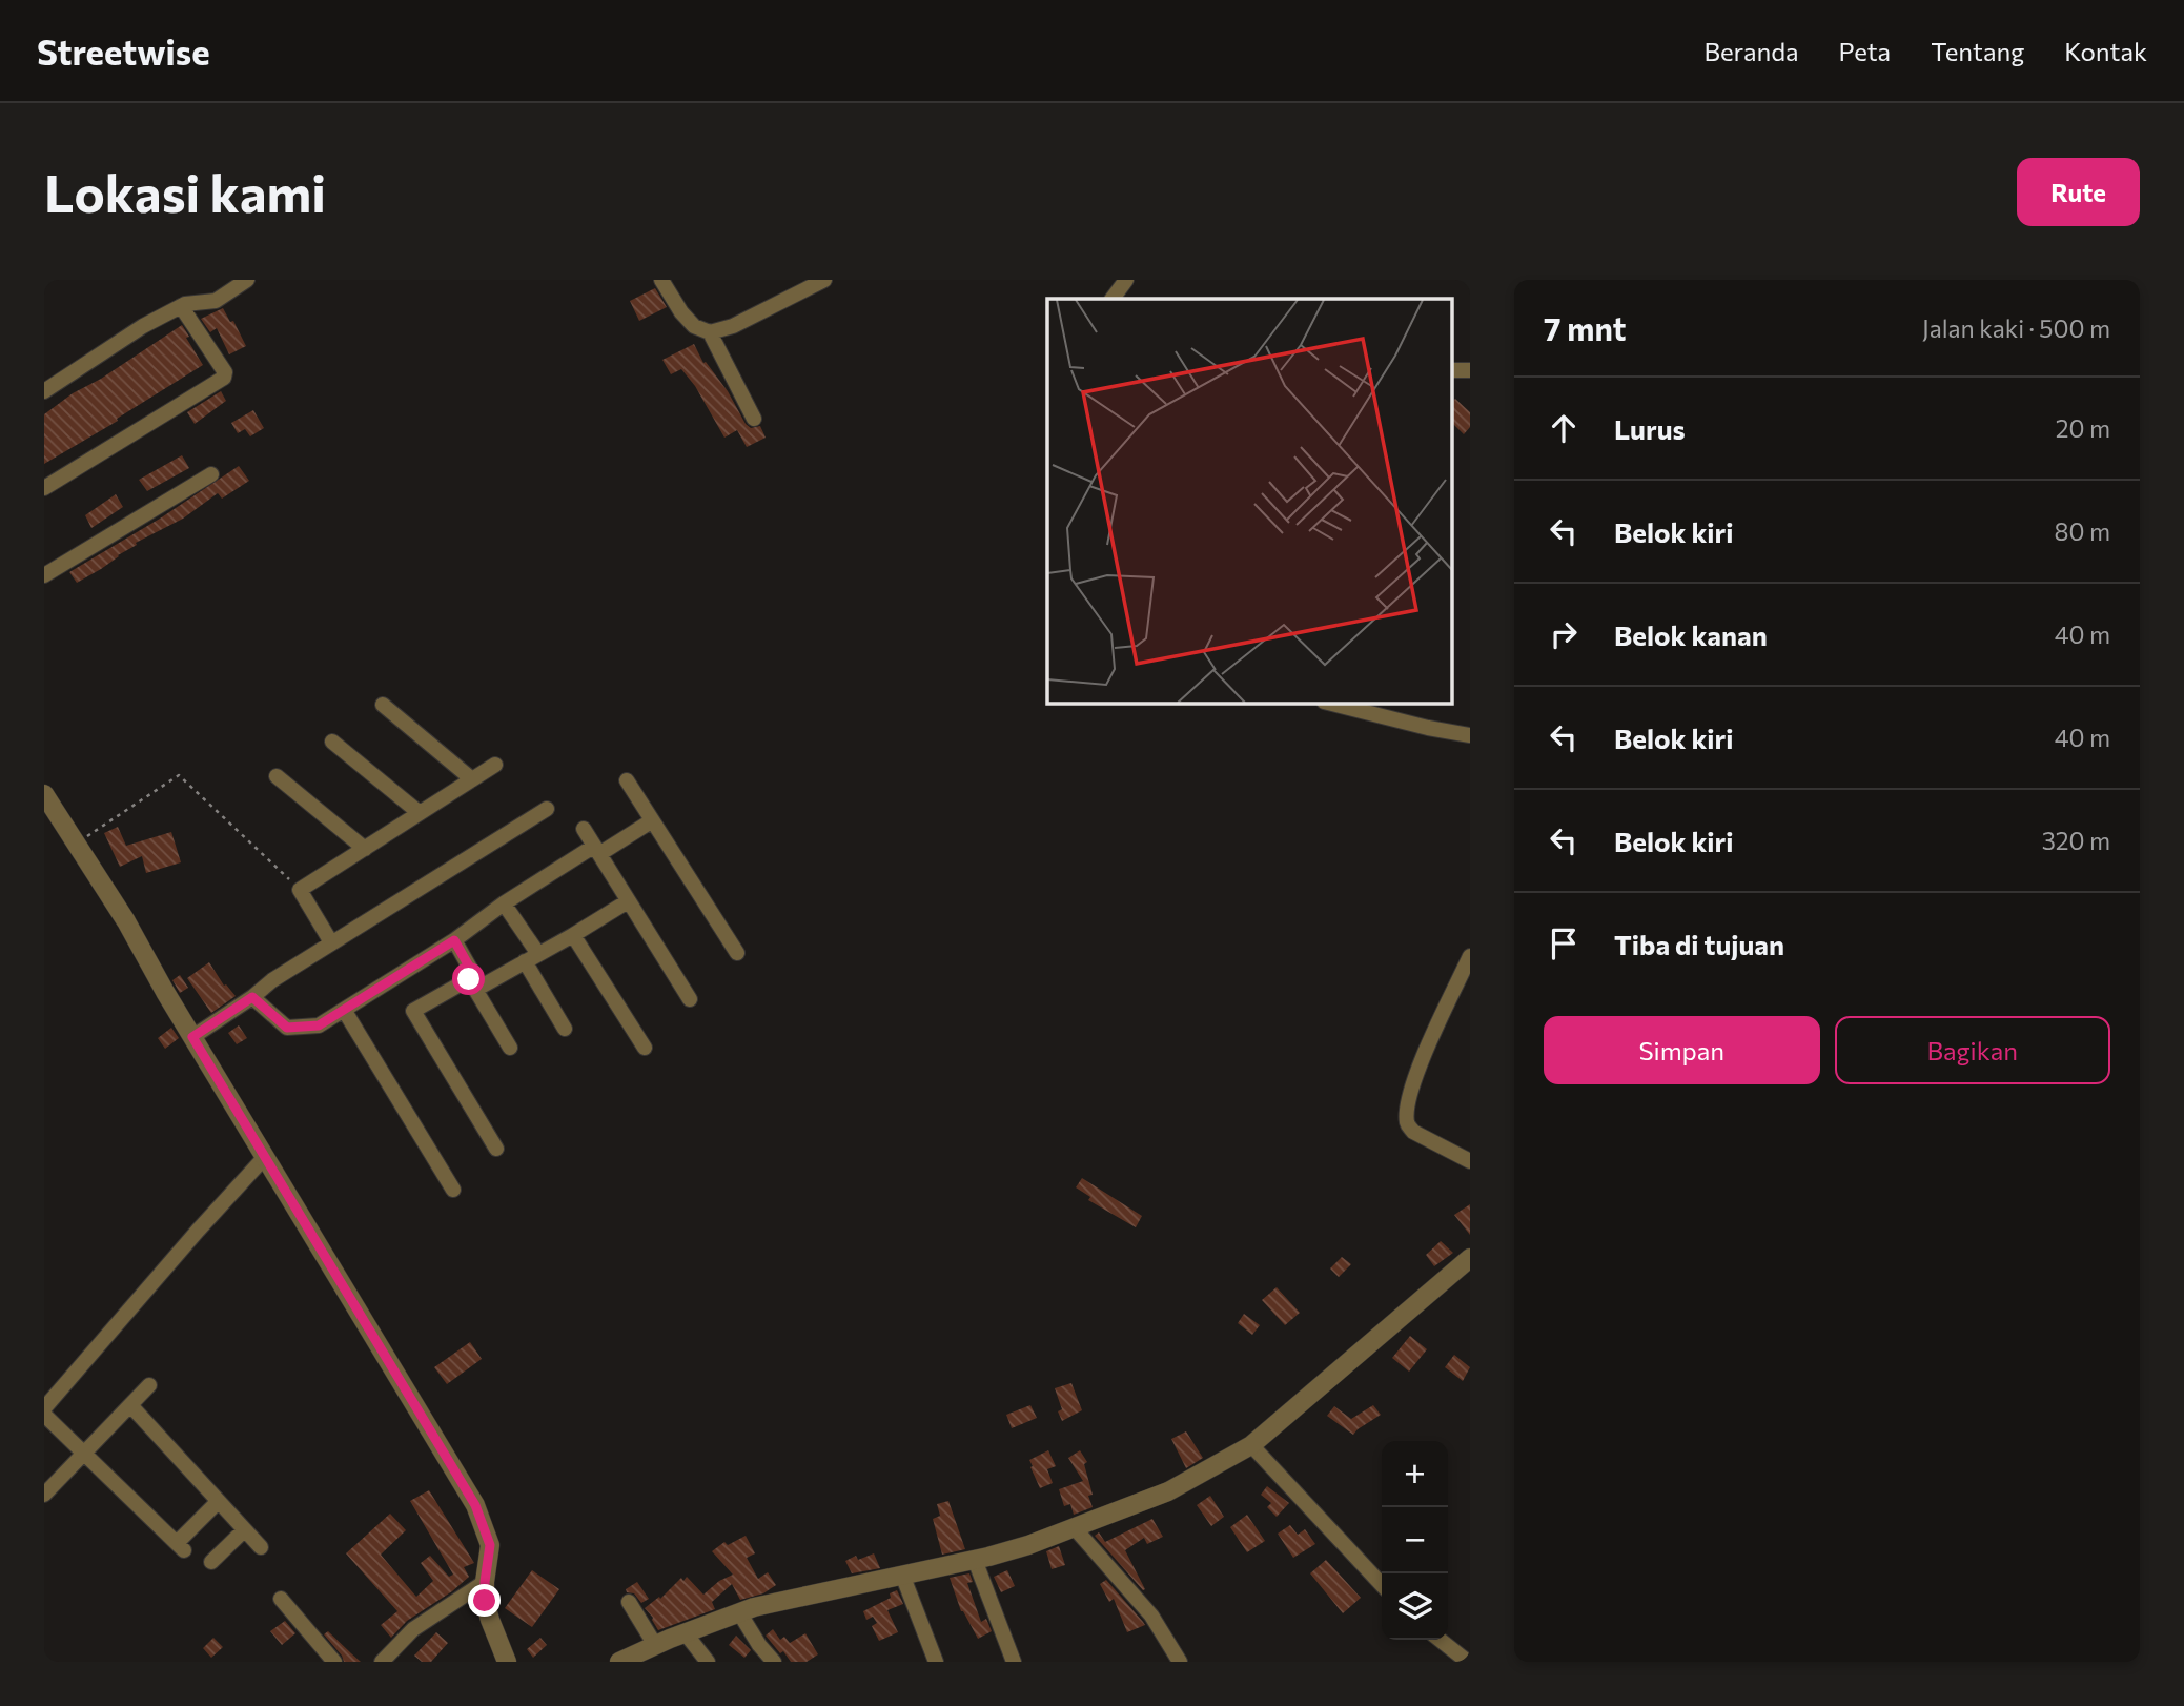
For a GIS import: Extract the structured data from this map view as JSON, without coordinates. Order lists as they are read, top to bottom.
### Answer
{
  "page": {
    "header": "Streetwise",
    "nav": [
      "Beranda",
      "Peta",
      "Tentang",
      "Kontak"
    ],
    "buttons": [
      "Rute",
      ["Simpan", "Bagikan"]
    ],
    "title": "Lokasi kami",
    "heading": ["7 mnt", "Jalan kaki · 500 m"],
    "list": [
      ["Lurus", "20 m"],
      ["Belok kiri", "80 m"],
      ["Belok kanan", "40 m"],
      ["Belok kiri", "40 m"],
      ["Belok kiri", "320 m"],
      "Tiba di tujuan"
    ],
    "map_buttons": ["+", "−"]
  }
}
